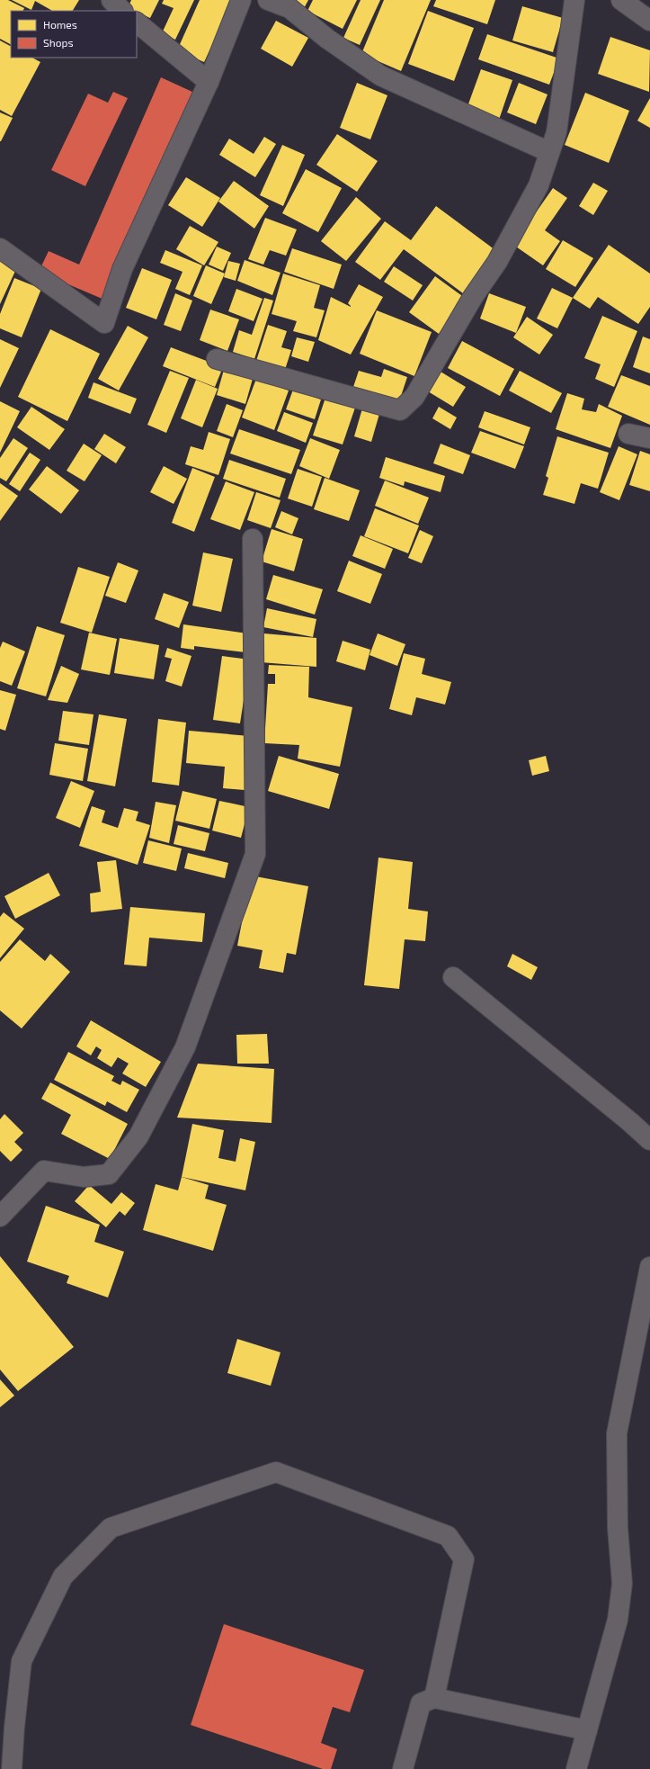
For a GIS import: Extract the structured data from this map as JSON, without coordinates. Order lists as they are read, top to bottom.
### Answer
{
  "legend": ["Homes", "Shops"]
}
